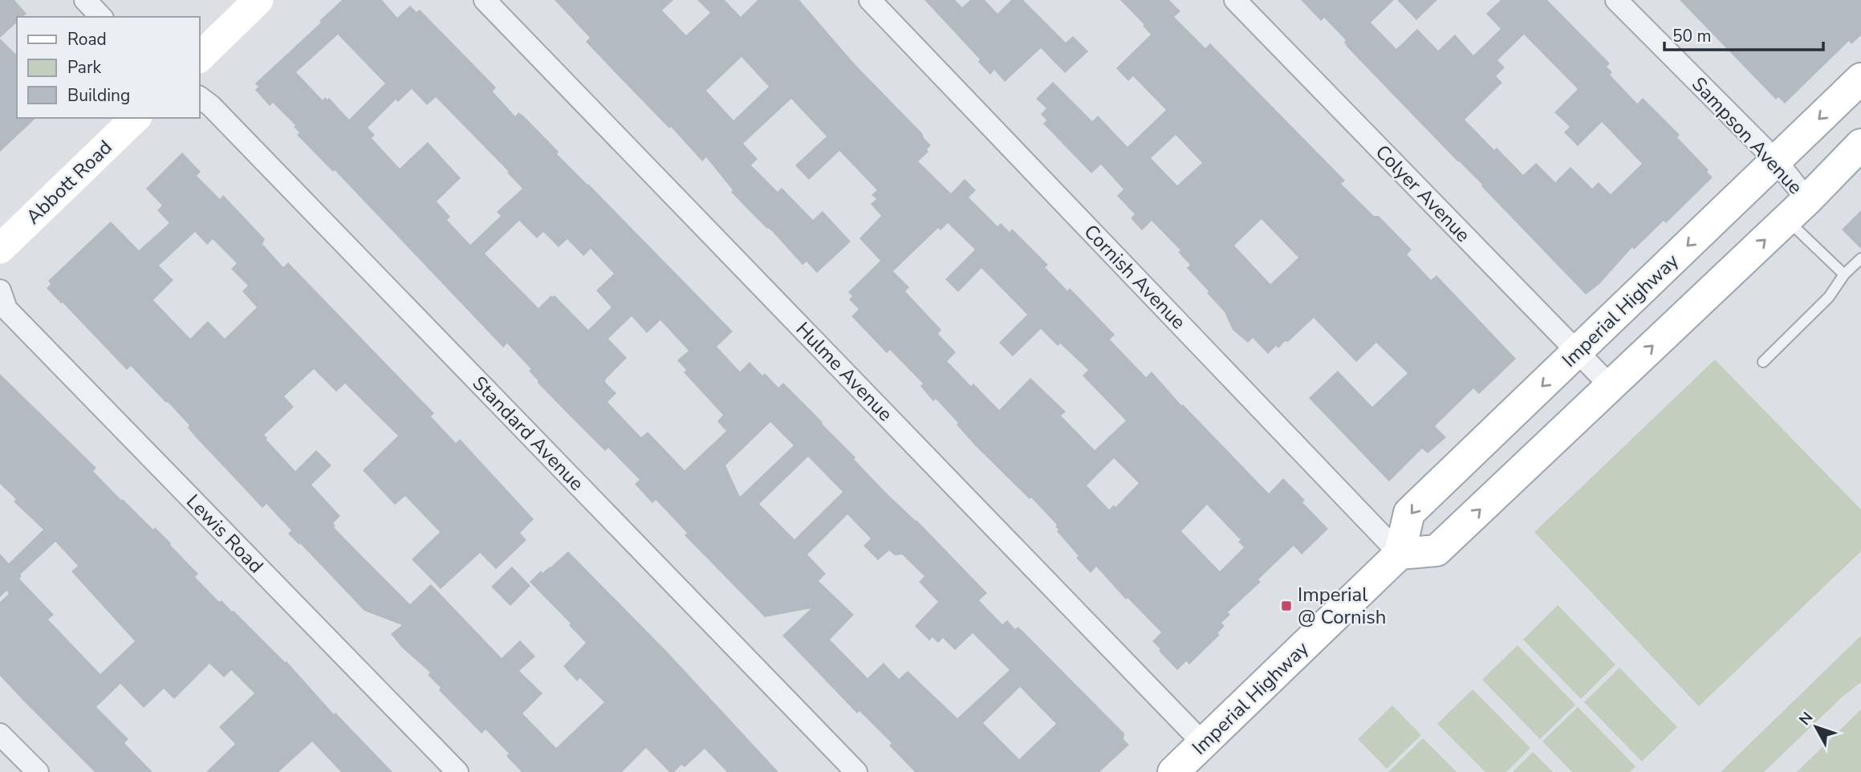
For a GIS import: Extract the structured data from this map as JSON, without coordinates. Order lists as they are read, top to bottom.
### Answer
{
  "streets": {
    "main road": ["Imperial Highway"],
    "street": [
      "Sampson Avenue",
      "Abbott Road",
      "Colyer Avenue",
      "Cornish Avenue",
      "Hulme Avenue",
      "Standard Avenue",
      "Lewis Road"
    ]
  },
  "crossings": [
    ["Sampson Avenue", "Imperial Highway"],
    ["Colyer Avenue", "Imperial Highway"],
    ["Cornish Avenue", "Imperial Highway"],
    ["Imperial Highway", "Hulme Avenue"]
  ],
  "places": {
    "transit": ["Imperial @ Cornish"]
  },
  "legend": ["Road", "Park", "Building"],
  "scale_bar": "50 m",
  "north": "top left"
}
